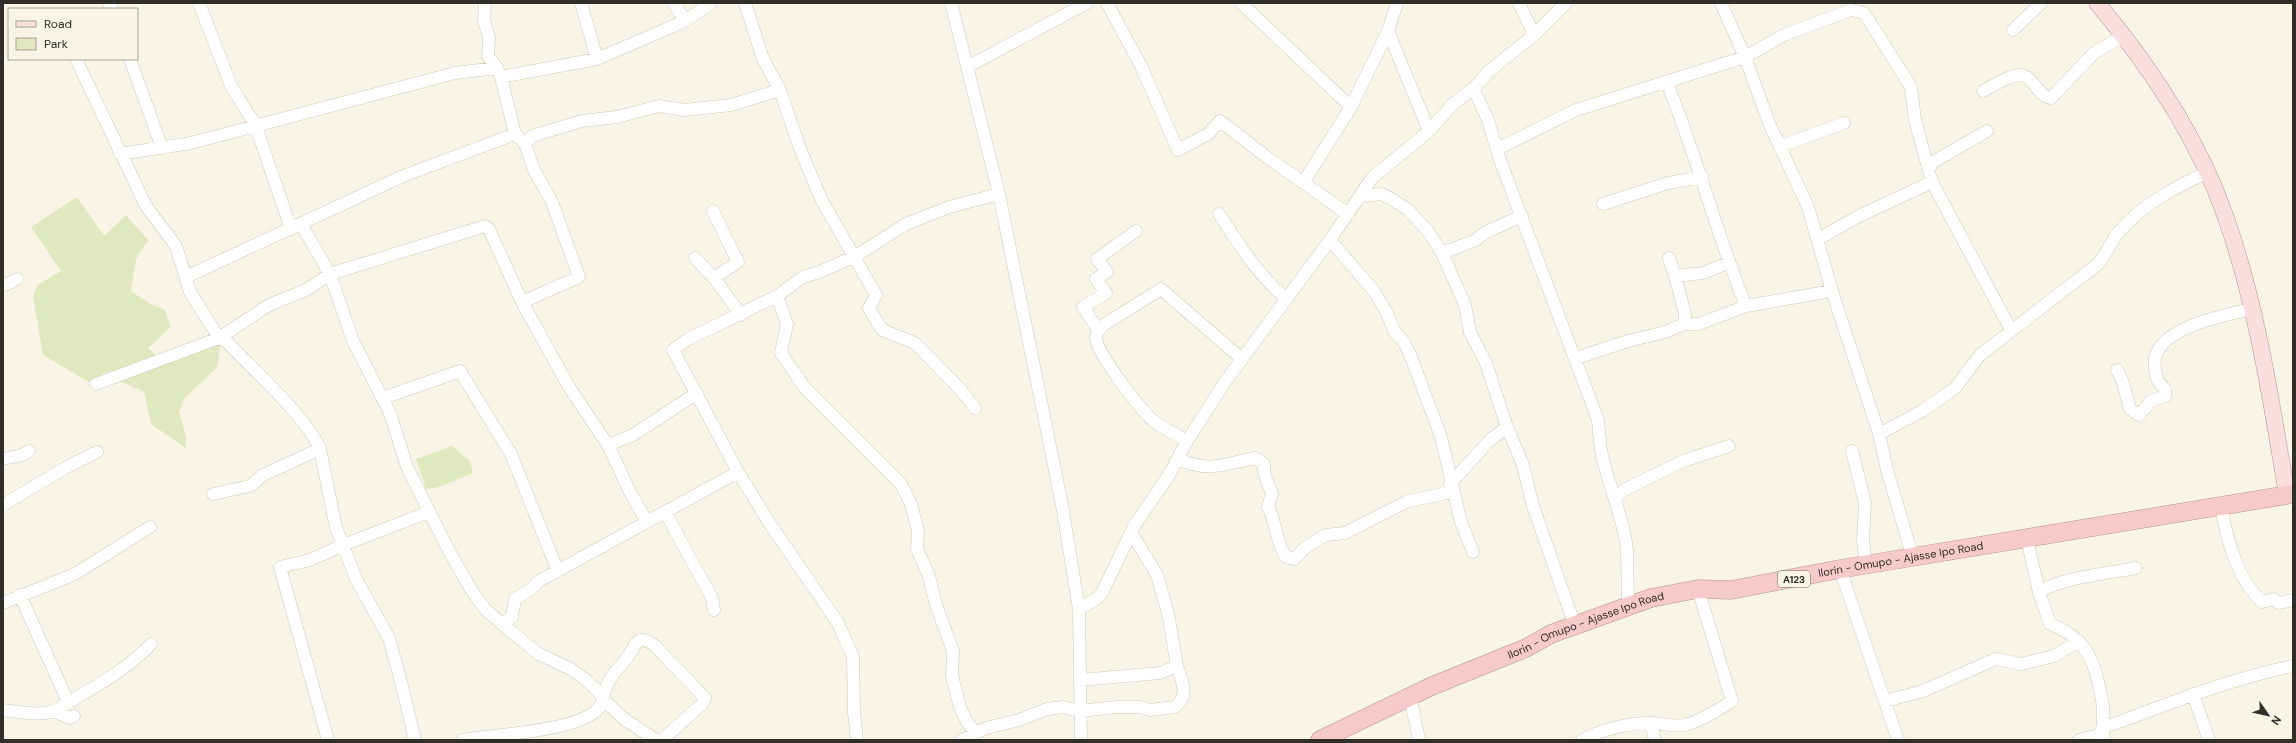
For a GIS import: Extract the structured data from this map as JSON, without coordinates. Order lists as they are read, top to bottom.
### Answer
{
  "streets": {
    "highway": ["Ilorin - Omupo - Ajasse Ipo Road", "A123"]
  },
  "legend": ["Road", "Park"],
  "north": "bottom right"
}
